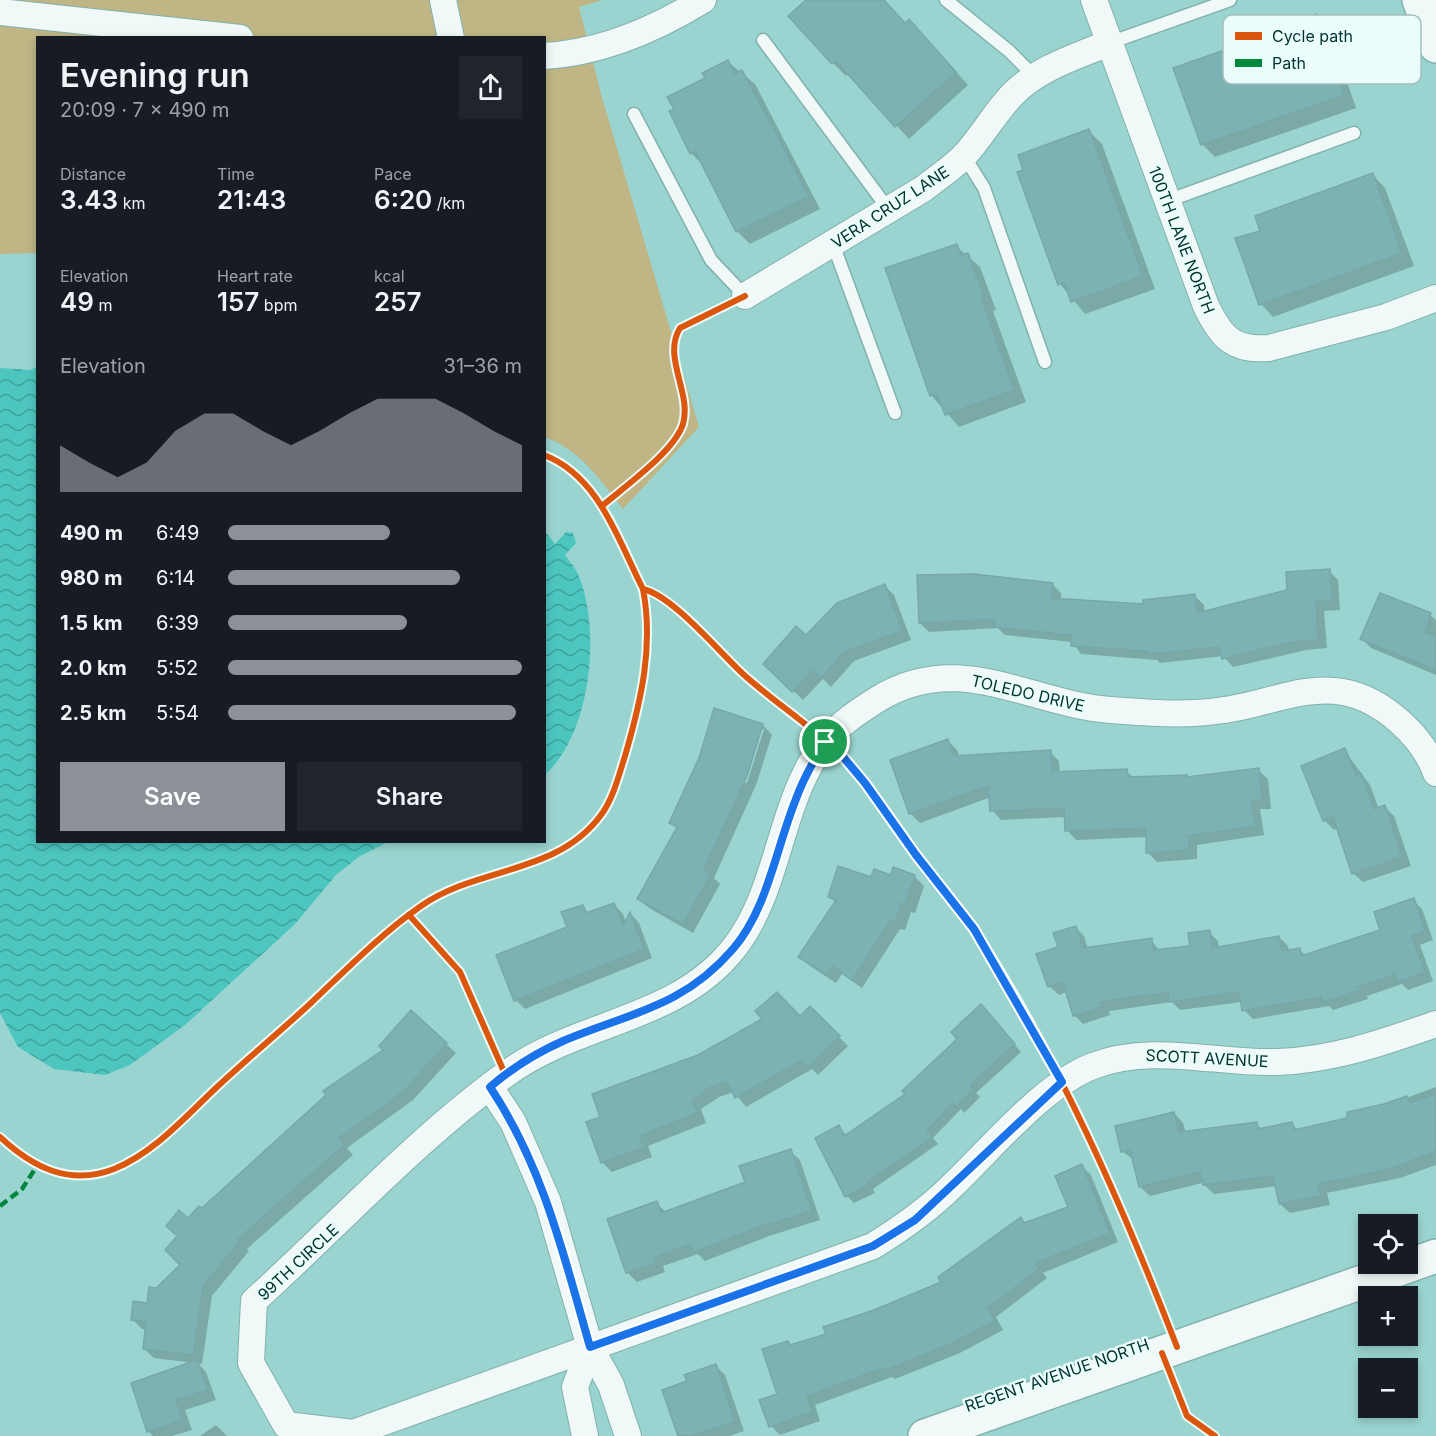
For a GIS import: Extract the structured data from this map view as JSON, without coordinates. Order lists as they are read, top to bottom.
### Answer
{
  "streets": {
    "street": [
      "VERA CRUZ LANE",
      "100TH LANE NORTH",
      "TOLEDO DRIVE",
      "SCOTT AVENUE",
      "99TH CIRCLE",
      "REGENT AVENUE NORTH"
    ]
  },
  "crossings": [
    ["VERA CRUZ LANE", "100TH LANE NORTH"],
    ["TOLEDO DRIVE", "99TH CIRCLE"],
    ["SCOTT AVENUE", "99TH CIRCLE"]
  ],
  "legend": ["Cycle path", "Path"],
  "page": {
    "heading": ["Evening run", "20:09 · 7 × 490 m"],
    "stats": [
      ["Distance", "3.43 km"],
      ["Time", "21:43"],
      ["Pace", "6:20 /km"],
      ["Elevation", "49 m"],
      ["Heart rate", "157 bpm"],
      ["kcal", "257"]
    ],
    "chart": ["Elevation", "31–36 m"],
    "list": [
      {
        "name": "490 m",
        "note": "6:49"
      },
      {
        "name": "980 m",
        "note": "6:14"
      },
      {
        "name": "1.5 km",
        "note": "6:39"
      },
      {
        "name": "2.0 km",
        "note": "5:52"
      },
      {
        "name": "2.5 km",
        "note": "5:54"
      }
    ],
    "buttons": ["Save", "Share"],
    "map_buttons": ["+", "−"]
  }
}
